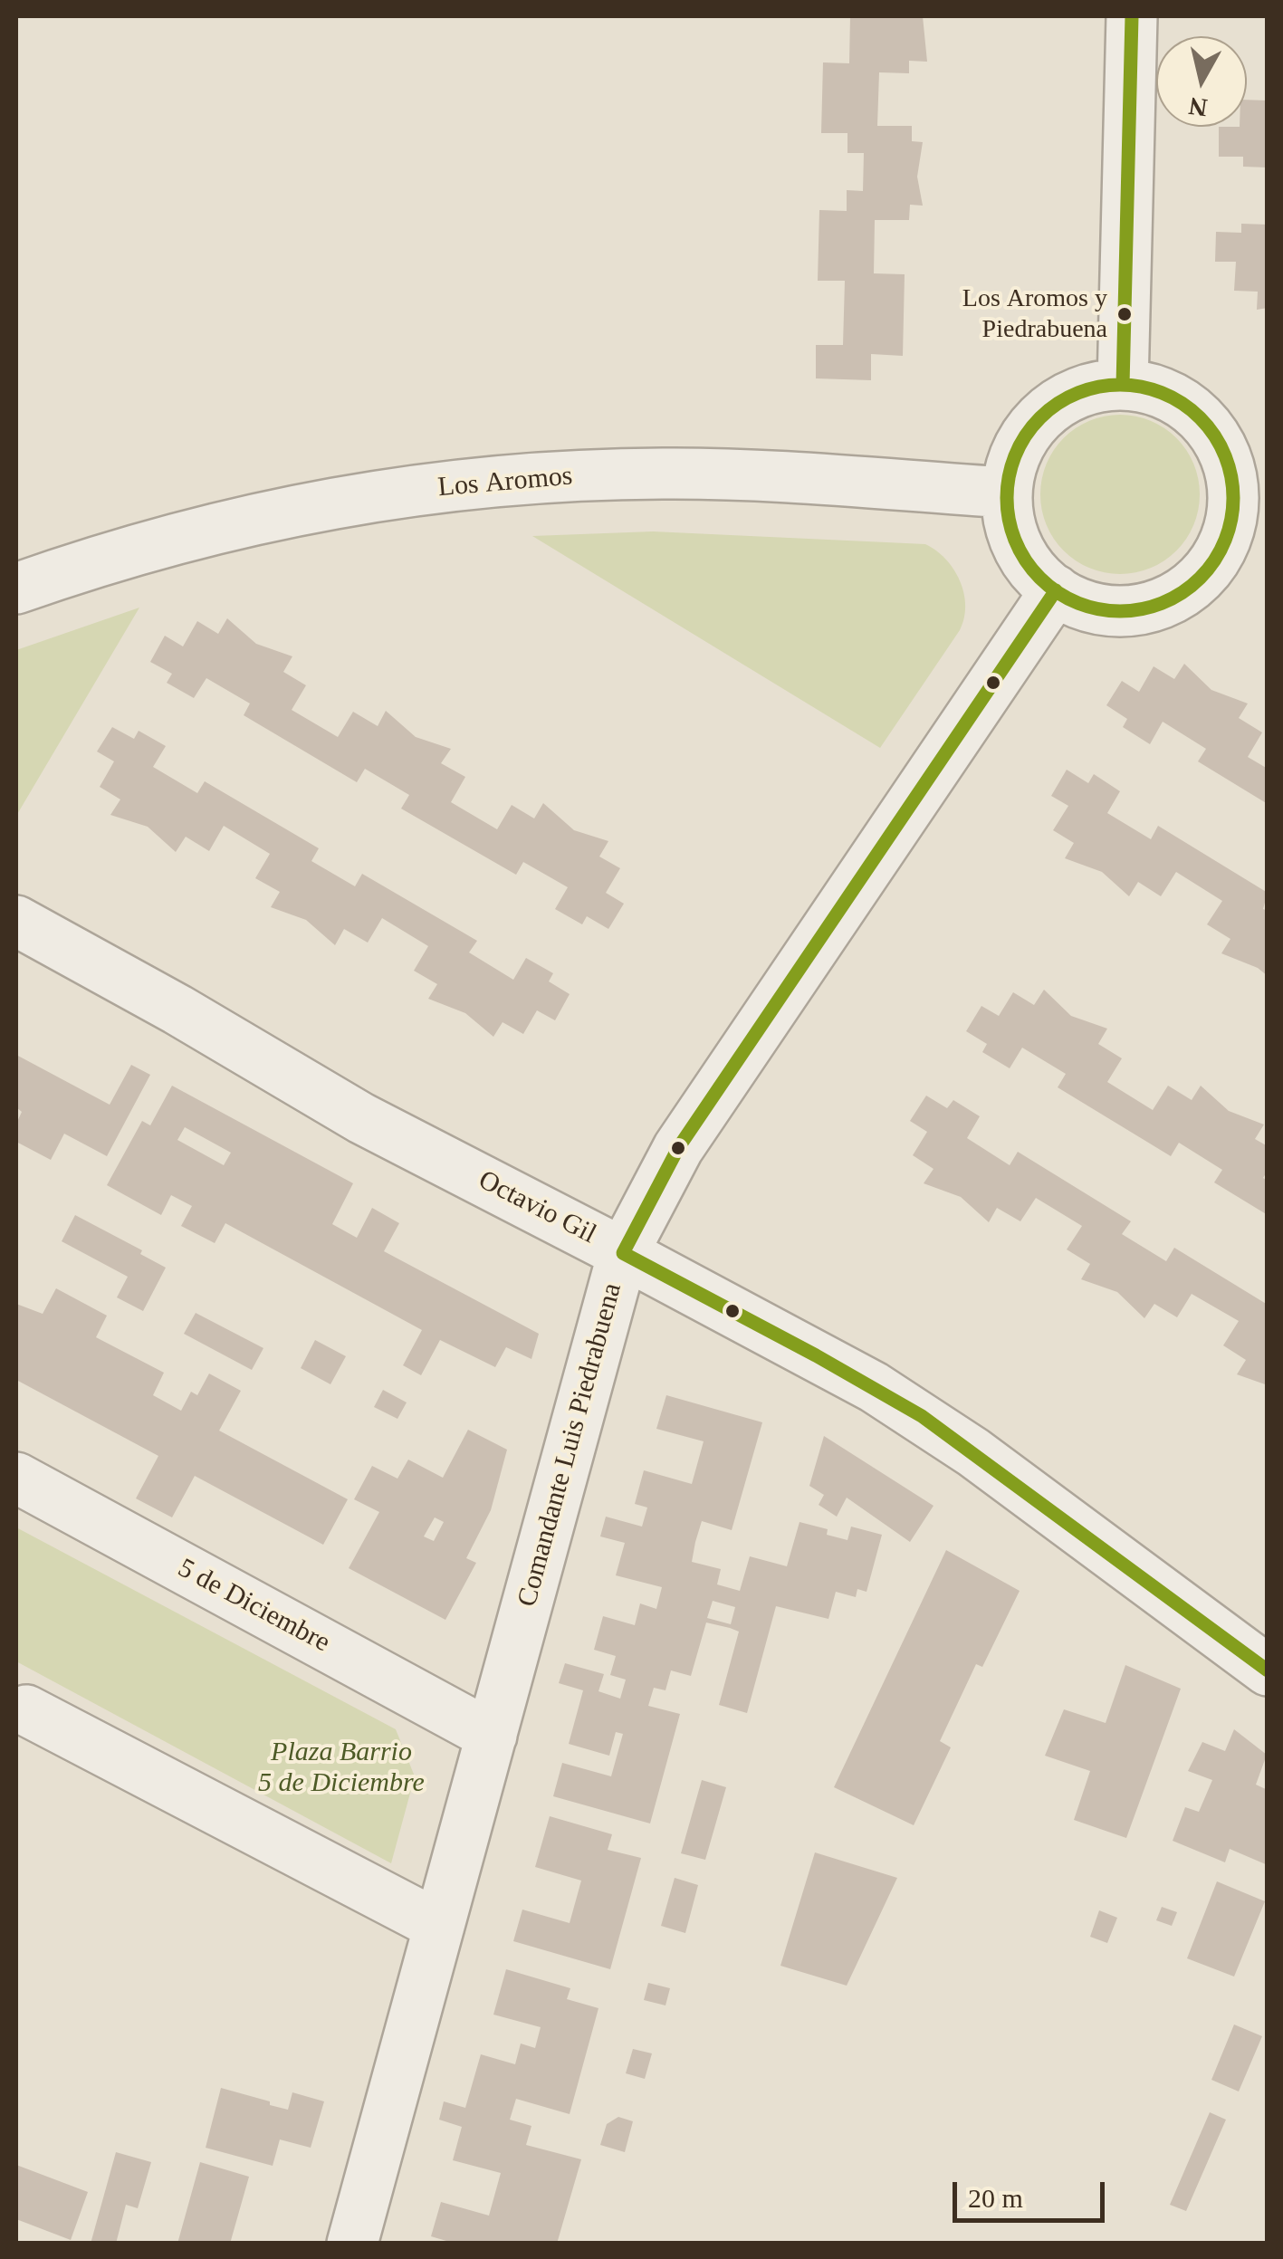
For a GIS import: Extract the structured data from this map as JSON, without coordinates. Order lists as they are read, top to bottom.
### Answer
{
  "streets": {
    "street": [
      "Los Aromos",
      "Octavio Gil",
      "Comandante Luis Piedrabuena",
      "5 de Diciembre"
    ]
  },
  "crossings": [
    ["Los Aromos", "Comandante Luis Piedrabuena"],
    ["Octavio Gil", "Comandante Luis Piedrabuena"],
    ["Comandante Luis Piedrabuena", "5 de Diciembre"]
  ],
  "parks": ["Plaza Barrio 5 de Diciembre"],
  "places": ["Los Aromos y Piedrabuena"],
  "scale_bar": "20 m",
  "north": "bottom"
}
